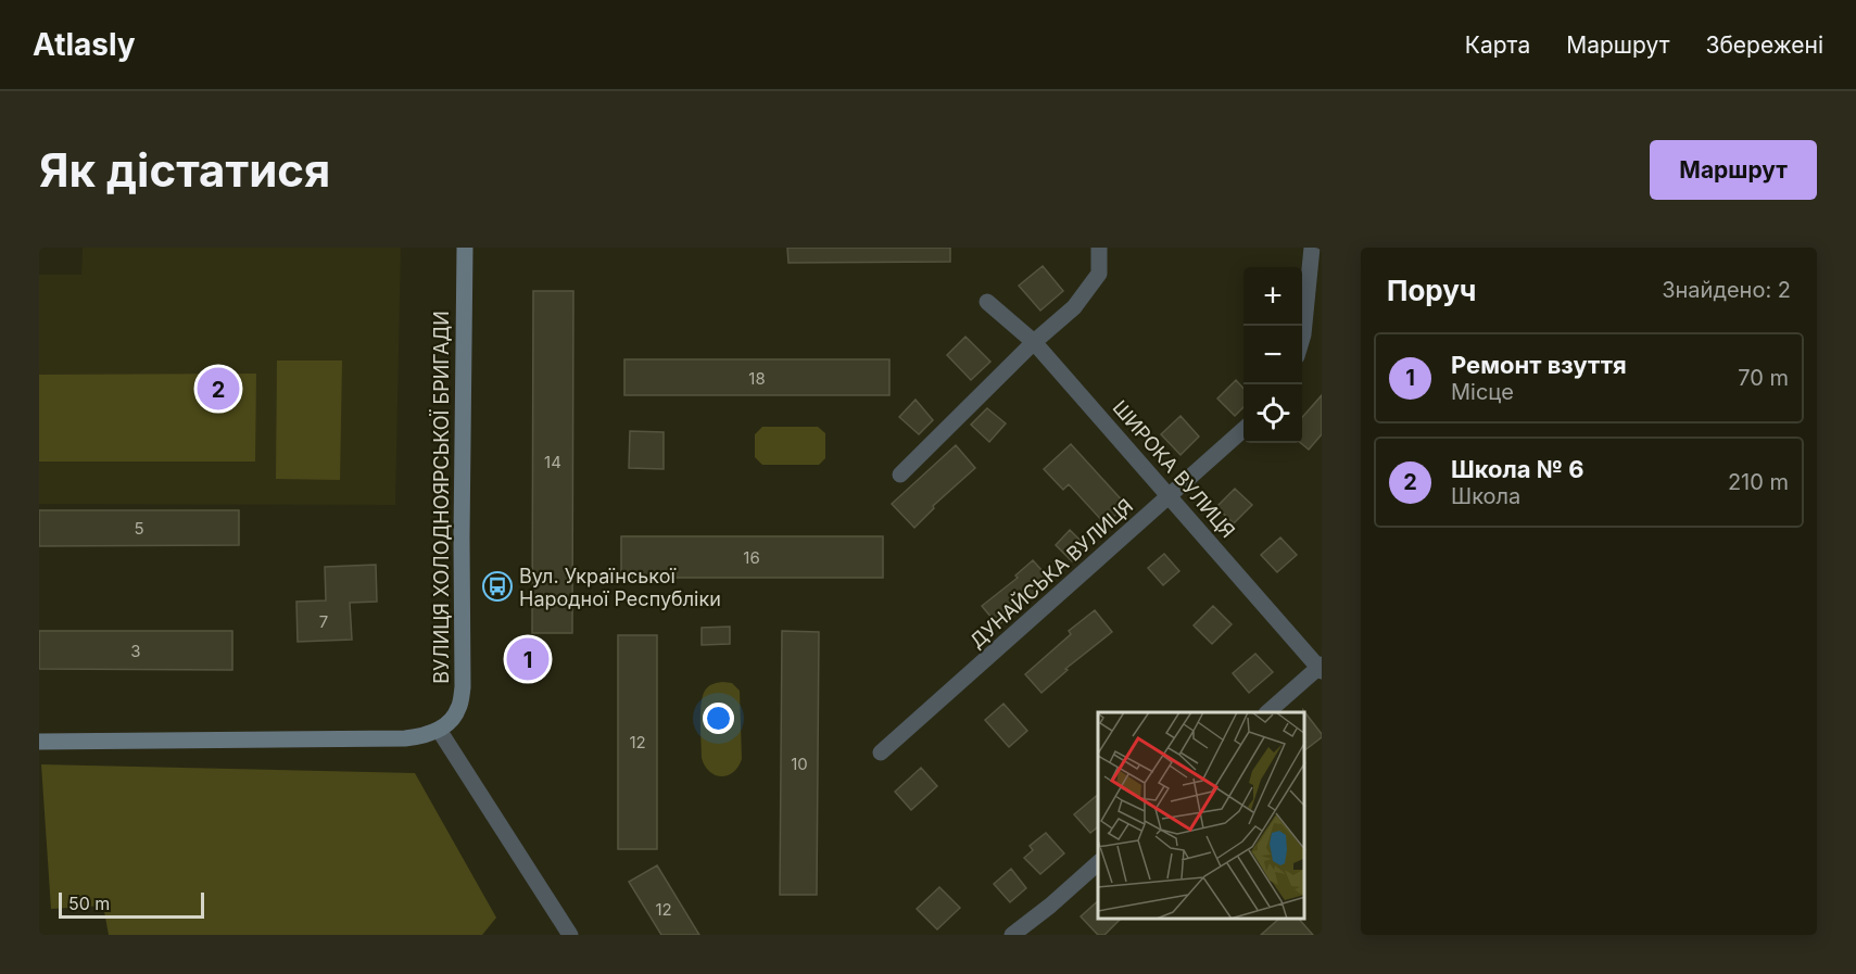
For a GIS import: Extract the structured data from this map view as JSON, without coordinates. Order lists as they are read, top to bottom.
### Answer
{
  "streets": {
    "street": ["ШИРОКА ВУЛИЦЯ", "ВУЛИЦЯ ХОЛОДНОЯРСЬКОЇ БРИГАДИ", "ДУНАЙСЬКА ВУЛИЦЯ"]
  },
  "crossings": [
    ["ШИРОКА ВУЛИЦЯ", "ДУНАЙСЬКА ВУЛИЦЯ"]
  ],
  "places": {
    "bus stop": ["Вул. Української Народної Республіки"]
  },
  "house_numbers": [
    "18",
    "14",
    "5",
    "16",
    "7",
    "3",
    "12",
    "10",
    "12"
  ],
  "scale_bar": "50 m",
  "page": {
    "header": "Atlasly",
    "nav": ["Карта", "Маршрут", "Збережені"],
    "buttons": "Маршрут",
    "title": "Як дістатися",
    "heading": ["Поруч", "Знайдено: 2"],
    "map_buttons": ["+", "−"],
    "list": [
      {
        "mark": "1",
        "name": "Ремонт взуття",
        "note": "Місце",
        "value": "70 m"
      },
      {
        "mark": "2",
        "name": "Школа № 6",
        "note": "Школа",
        "value": "210 m"
      }
    ],
    "pins": ["2", "1"],
    "scale": "50 m"
  }
}
